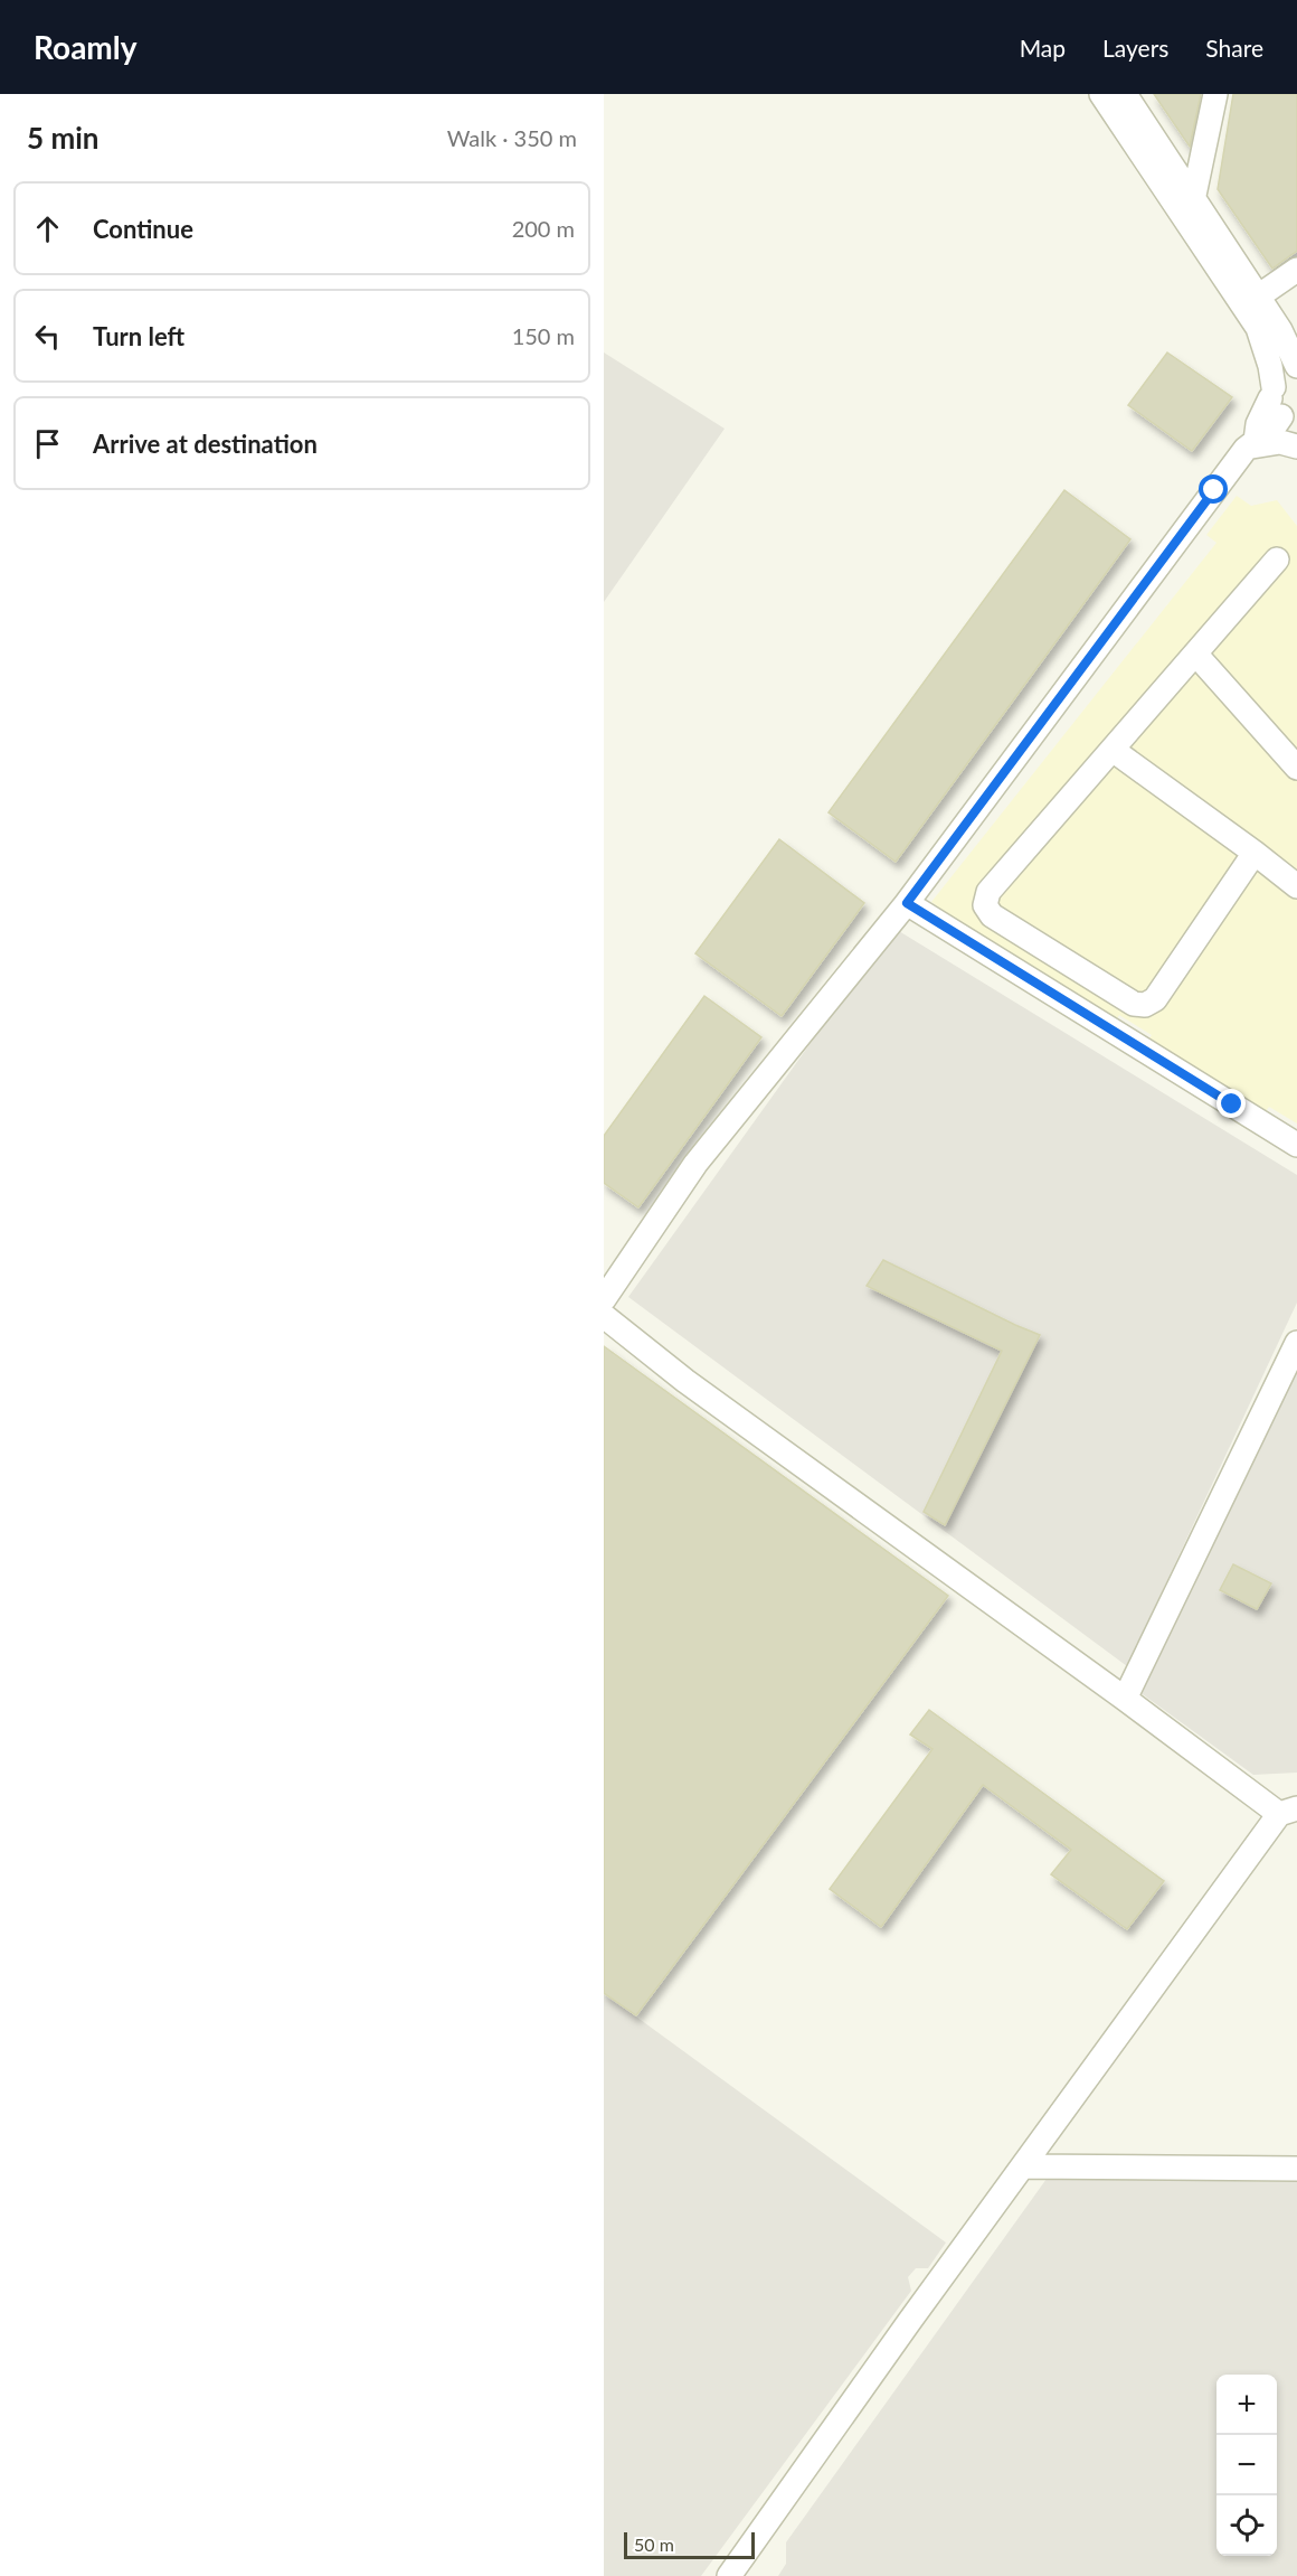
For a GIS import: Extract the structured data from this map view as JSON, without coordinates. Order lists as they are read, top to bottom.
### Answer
{
  "scale_bar": "50 m",
  "page": {
    "header": "Roamly",
    "nav": ["Map", "Layers", "Share"],
    "heading": ["5 min", "Walk · 350 m"],
    "list": [
      ["Continue", "200 m"],
      ["Turn left", "150 m"],
      "Arrive at destination"
    ],
    "map_buttons": ["+", "−"],
    "scale": "50 m"
  }
}
